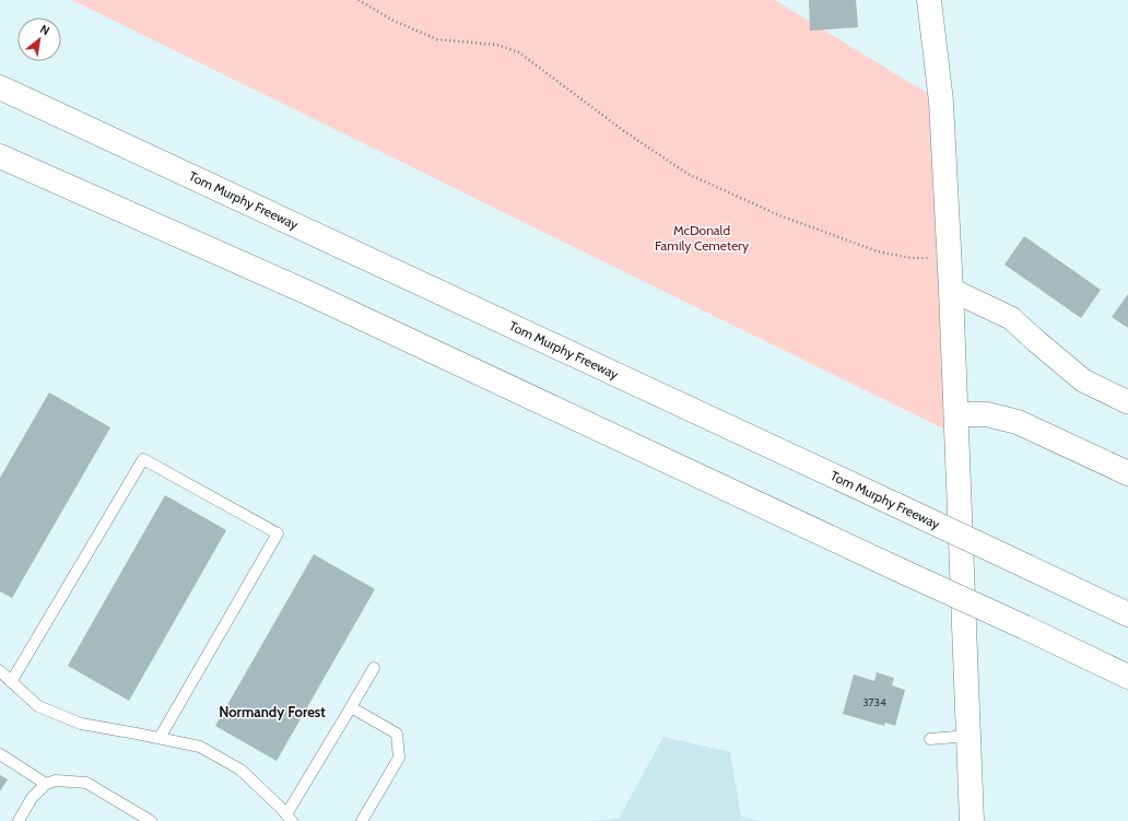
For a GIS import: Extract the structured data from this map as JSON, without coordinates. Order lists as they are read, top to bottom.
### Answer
{
  "streets": {
    "main road": ["Tom Murphy Freeway"]
  },
  "districts": ["Normandy Forest"],
  "parks": ["McDonald Family Cemetery"],
  "house_numbers": ["3734"],
  "north": "top right"
}
